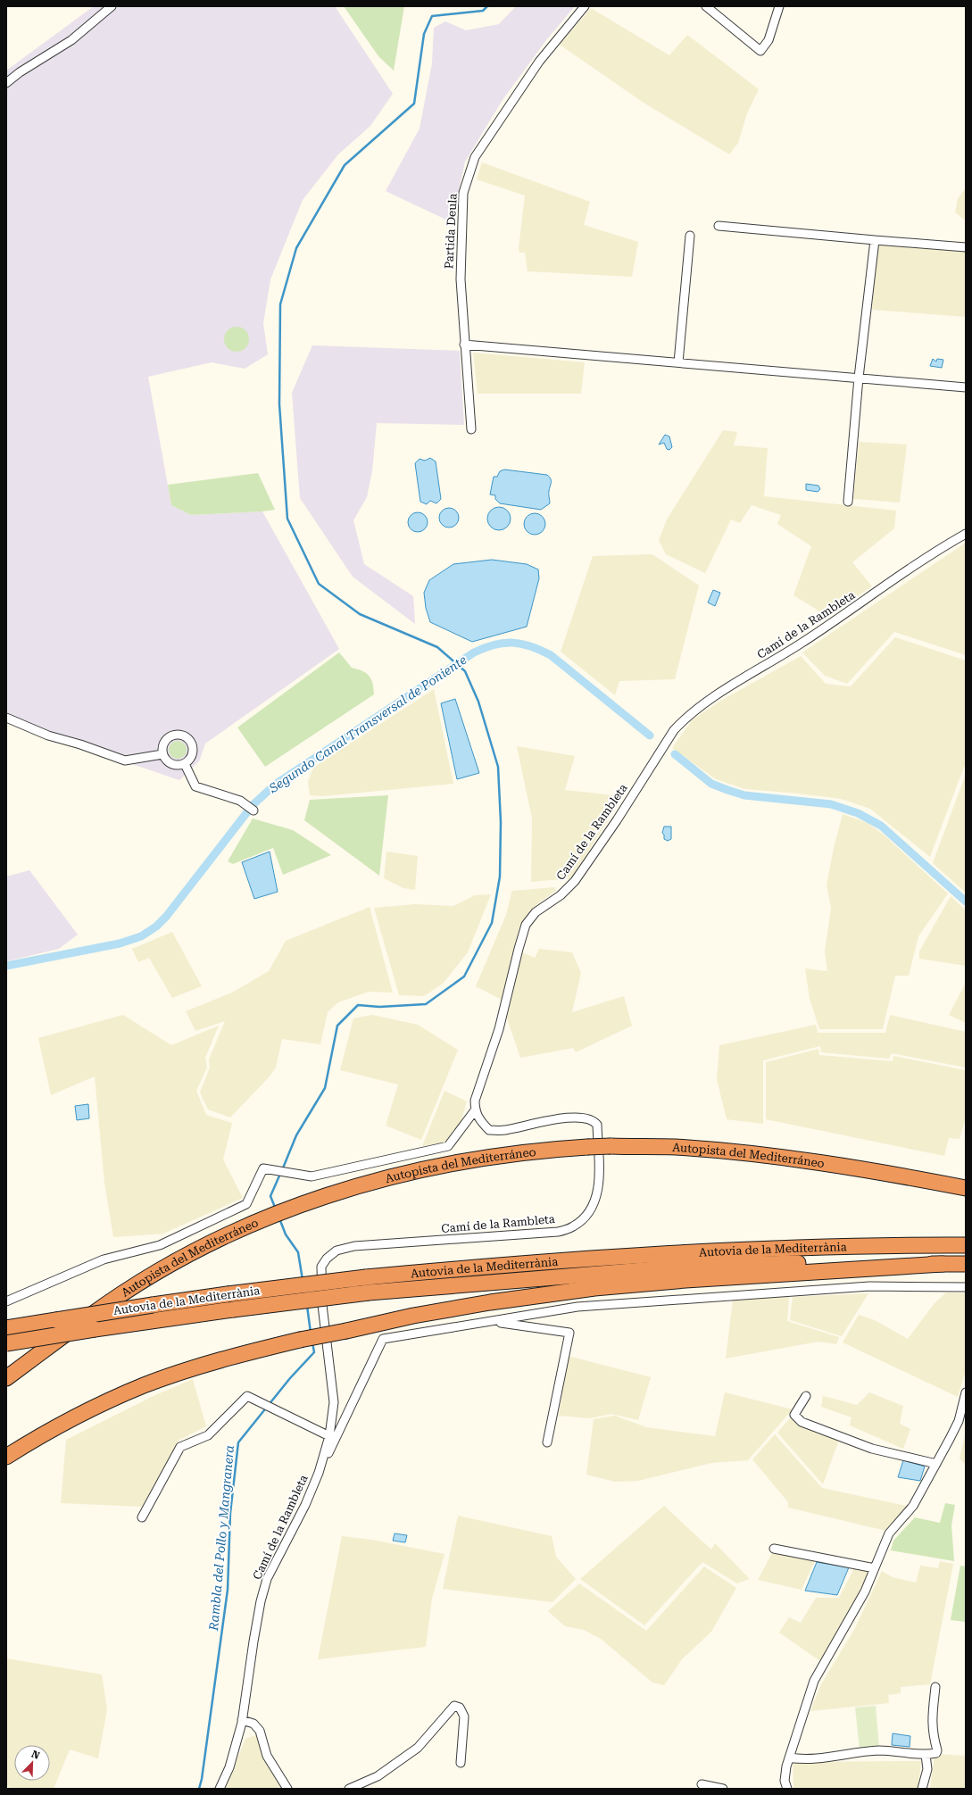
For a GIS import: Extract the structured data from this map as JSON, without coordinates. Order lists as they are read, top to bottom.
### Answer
{
  "streets": {
    "highway": ["Autopista del Mediterráneo", "Autovia de la Mediterrània"],
    "street": ["Partida Deula", "Camí de la Rambleta"]
  },
  "water": ["Segundo Canal Transversal de Poniente", "Rambla del Pollo y Mangranera"],
  "north": "top right"
}
